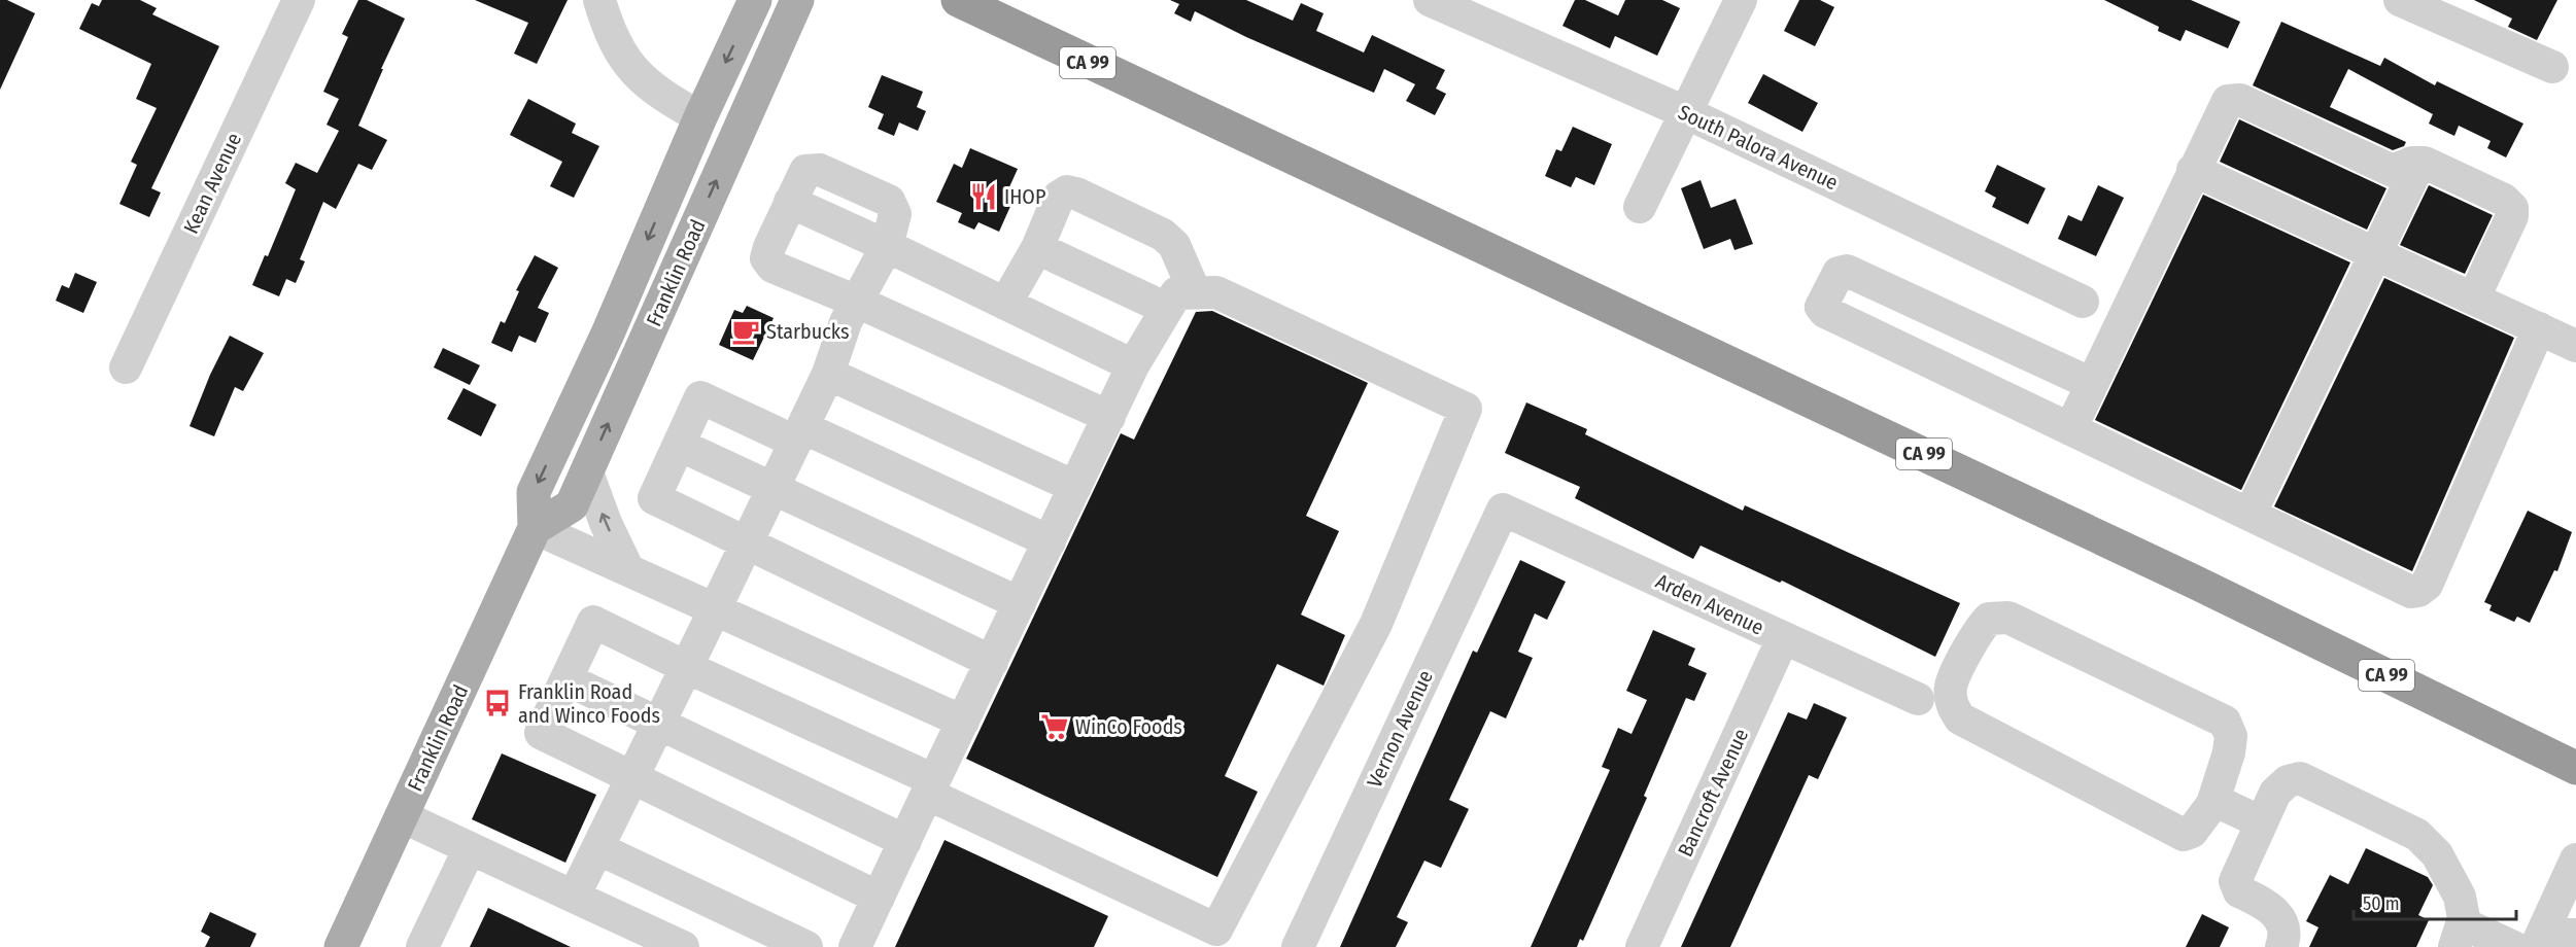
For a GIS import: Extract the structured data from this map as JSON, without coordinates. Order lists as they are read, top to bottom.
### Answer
{
  "streets": {
    "highway": ["CA 99"],
    "main road": ["Franklin Road"],
    "street": [
      "South Palora Avenue",
      "Kean Avenue",
      "Arden Avenue",
      "Vernon Avenue",
      "Bancroft Avenue"
    ]
  },
  "crossings": [
    ["Arden Avenue", "Vernon Avenue"],
    ["Arden Avenue", "Bancroft Avenue"]
  ],
  "places": {
    "restaurant": ["IHOP"],
    "cafe": ["Starbucks"],
    "bus stop": ["Franklin Road and Winco Foods"],
    "supermarket": ["WinCo Foods"]
  },
  "scale_bar": "50 m"
}
